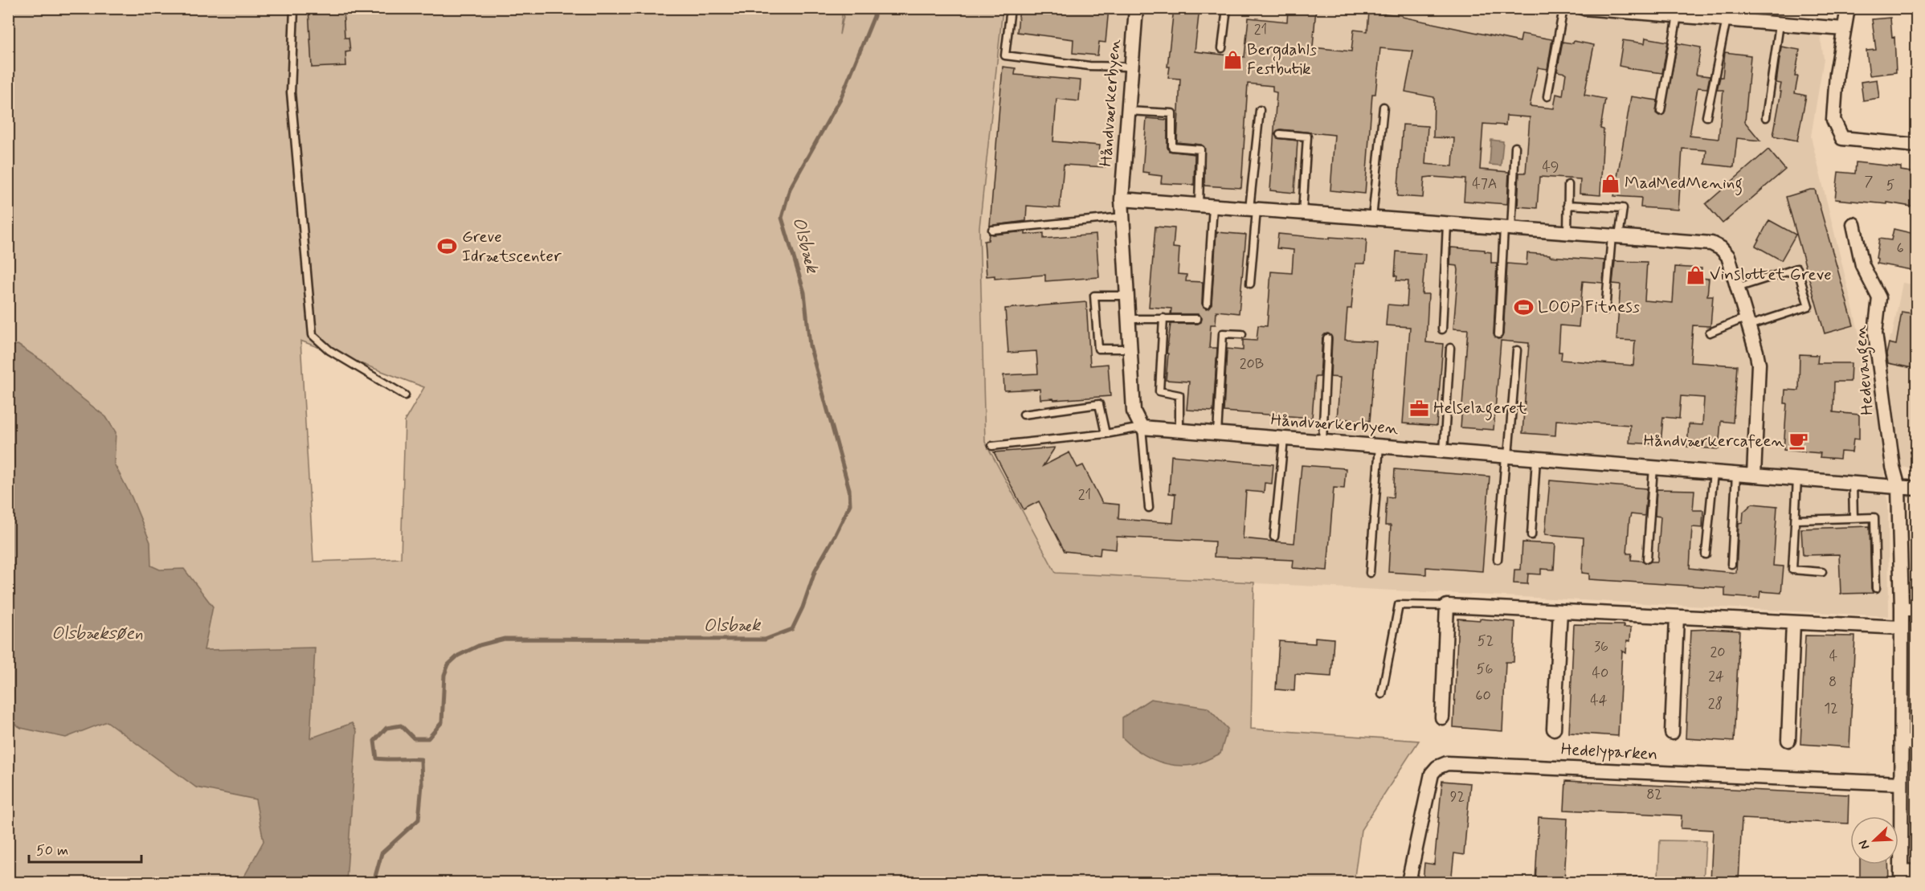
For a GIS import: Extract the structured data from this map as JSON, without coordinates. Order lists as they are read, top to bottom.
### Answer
{
  "streets": {
    "street": ["Håndværkerbyen", "Hedevangen", "Hedelyparken"]
  },
  "crossings": [
    ["Håndværkerbyen", "Hedevangen"]
  ],
  "water": ["Olsbæk", "Olsbæksøen"],
  "places": {
    "shop": ["Bergdahls Festbutik", "MadMedMening", "Vinslottet Greve"],
    "sports": ["Greve Idrætscenter", "LOOP Fitness"],
    "office": ["Helselageret"],
    "cafe": ["Håndværkercafeen"]
  },
  "house_numbers": [
    "21",
    "49",
    "7",
    "47A",
    "5",
    "6",
    "20B",
    "21",
    "52",
    "36",
    "20",
    "4",
    "56",
    "40",
    "24",
    "8",
    "60",
    "44",
    "28",
    "12",
    "82",
    "92"
  ],
  "scale_bar": "50 m",
  "north": "bottom left"
}
